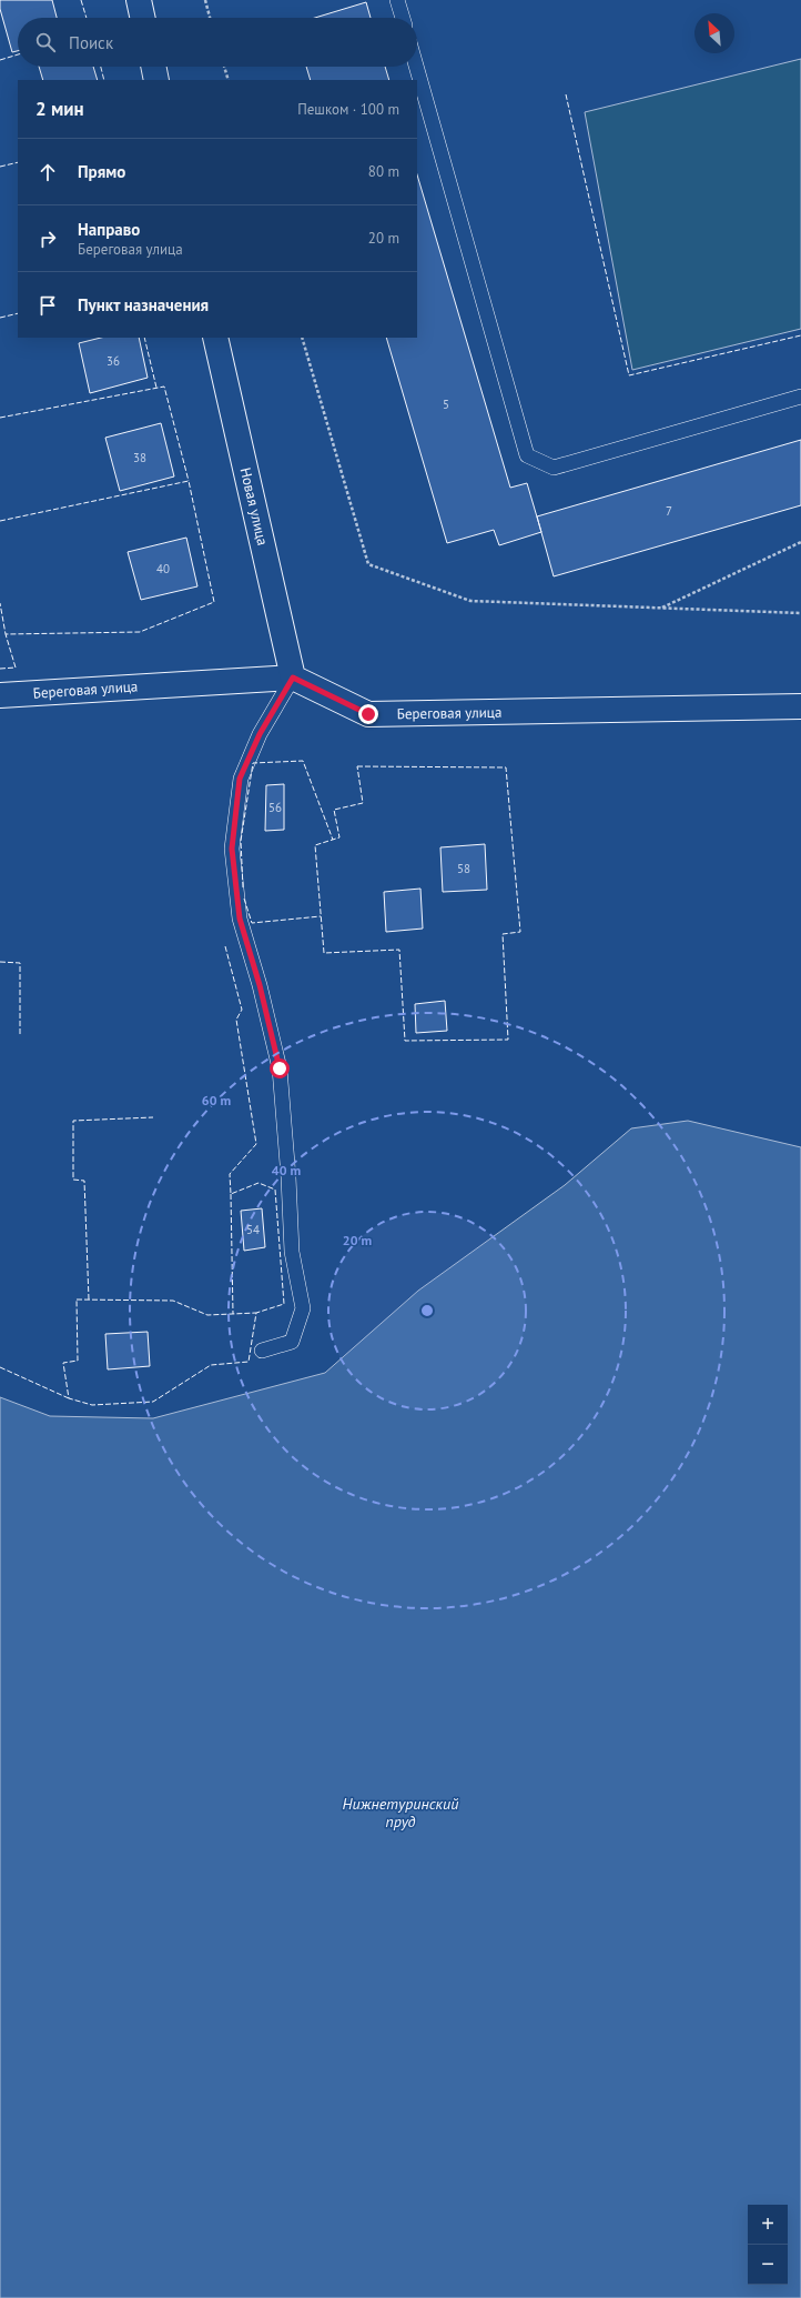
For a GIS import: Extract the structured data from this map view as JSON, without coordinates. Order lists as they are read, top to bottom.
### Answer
{
  "streets": {
    "street": ["Новая улица", "Береговая улица"]
  },
  "crossings": [
    ["Новая улица", "Береговая улица"]
  ],
  "water": ["Нижнетуринский пруд"],
  "house_numbers": [
    "36",
    "5",
    "38",
    "7",
    "40",
    "56",
    "58",
    "54"
  ],
  "north": "top left",
  "page": {
    "search": "Поиск",
    "heading": ["2 мин", "Пешком · 100 m"],
    "list": [
      ["Прямо", "80 m"],
      ["Направо", "Береговая улица", "20 m"],
      "Пункт назначения"
    ],
    "map_buttons": ["+", "−"]
  },
  "rings": ["60 m", "40 m", "20 m"]
}
